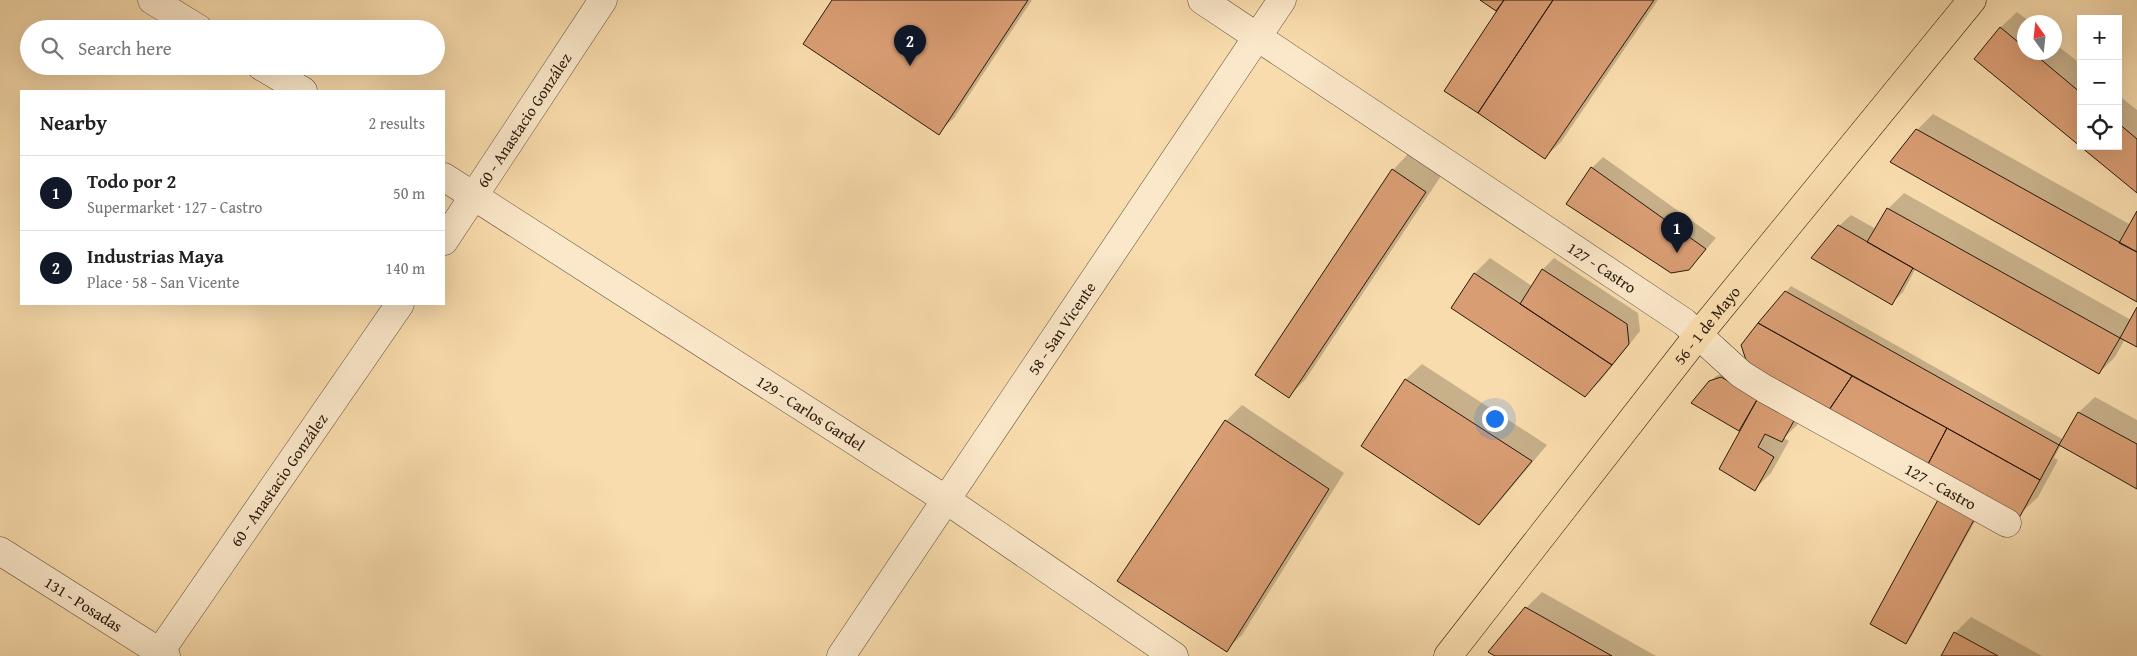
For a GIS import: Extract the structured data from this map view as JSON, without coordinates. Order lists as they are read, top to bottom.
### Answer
{
  "streets": {
    "main road": ["56 - 1 de Mayo"],
    "street": [
      "60 - Anastacio González",
      "127 - Castro",
      "58 - San Vicente",
      "129 - Carlos Gardel",
      "131 - Posadas"
    ]
  },
  "crossings": [
    ["60 - Anastacio González", "129 - Carlos Gardel"],
    ["60 - Anastacio González", "131 - Posadas"],
    ["127 - Castro", "56 - 1 de Mayo"],
    ["127 - Castro", "58 - San Vicente"],
    ["58 - San Vicente", "129 - Carlos Gardel"]
  ],
  "north": "top",
  "page": {
    "map_buttons": ["+", "−"],
    "search": "Search here",
    "pins": ["2", "1"],
    "heading": ["Nearby", "2 results"],
    "list": [
      {
        "mark": "1",
        "name": "Todo por 2",
        "note": "Supermarket · 127 - Castro",
        "value": "50 m"
      },
      {
        "mark": "2",
        "name": "Industrias Maya",
        "note": "Place · 58 - San Vicente",
        "value": "140 m"
      }
    ]
  }
}
